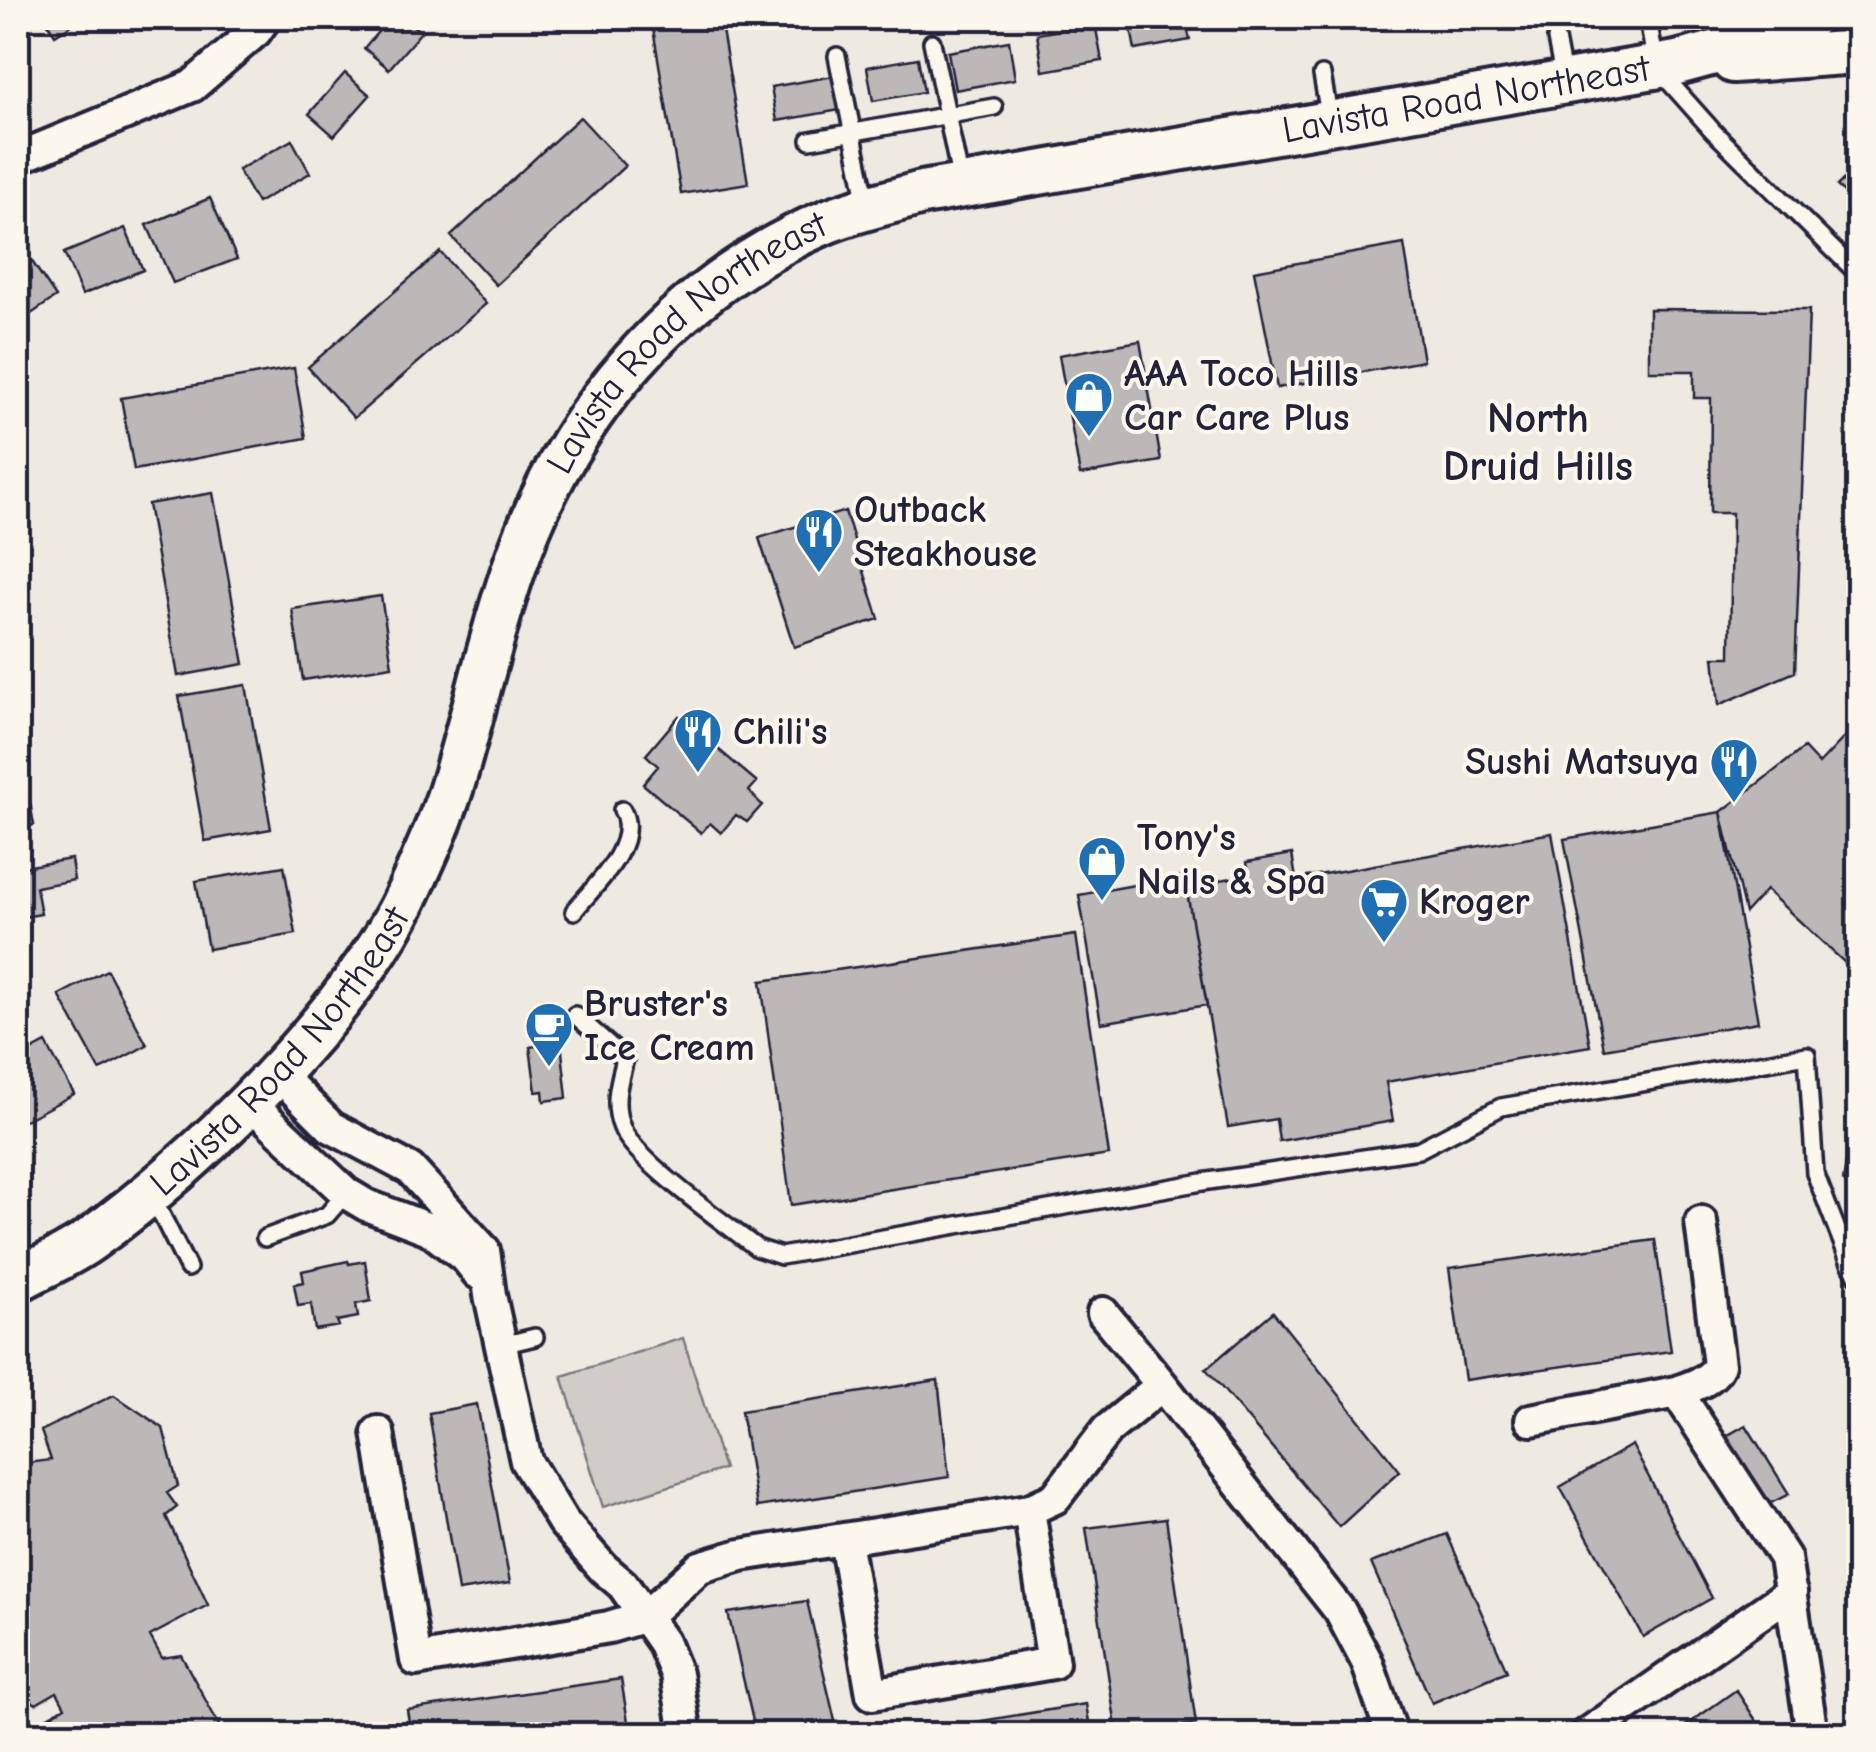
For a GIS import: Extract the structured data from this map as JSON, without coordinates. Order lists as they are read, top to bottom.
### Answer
{
  "streets": {
    "main road": ["Lavista Road Northeast"]
  },
  "districts": ["North Druid Hills"],
  "places": {
    "shop": ["AAA Toco Hills Car Care Plus", "Tony's Nails & Spa"],
    "restaurant": ["Outback Steakhouse", "Chili's", "Sushi Matsuya"],
    "supermarket": ["Kroger"],
    "cafe": ["Bruster's Ice Cream"]
  }
}
